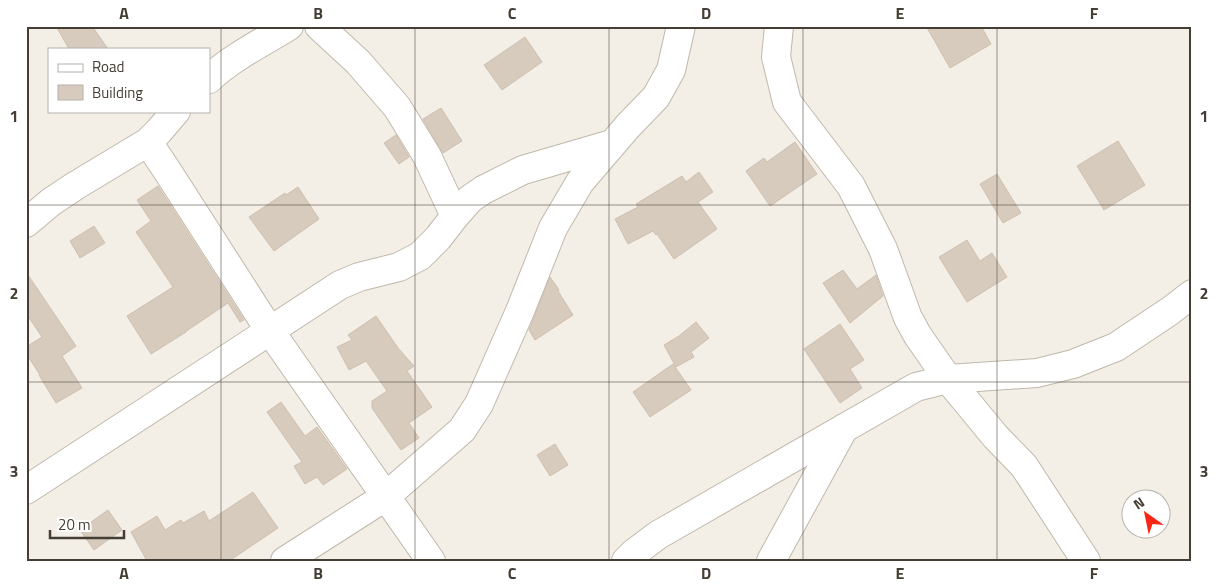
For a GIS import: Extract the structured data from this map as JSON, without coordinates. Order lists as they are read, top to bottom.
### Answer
{
  "legend": ["Road", "Building"],
  "scale_bar": "20 m",
  "north": "top left",
  "grid": {
    "columns": [
      "A",
      "B",
      "C",
      "D",
      "E",
      "F"
    ],
    "rows": ["1", "2", "3"]
  }
}
